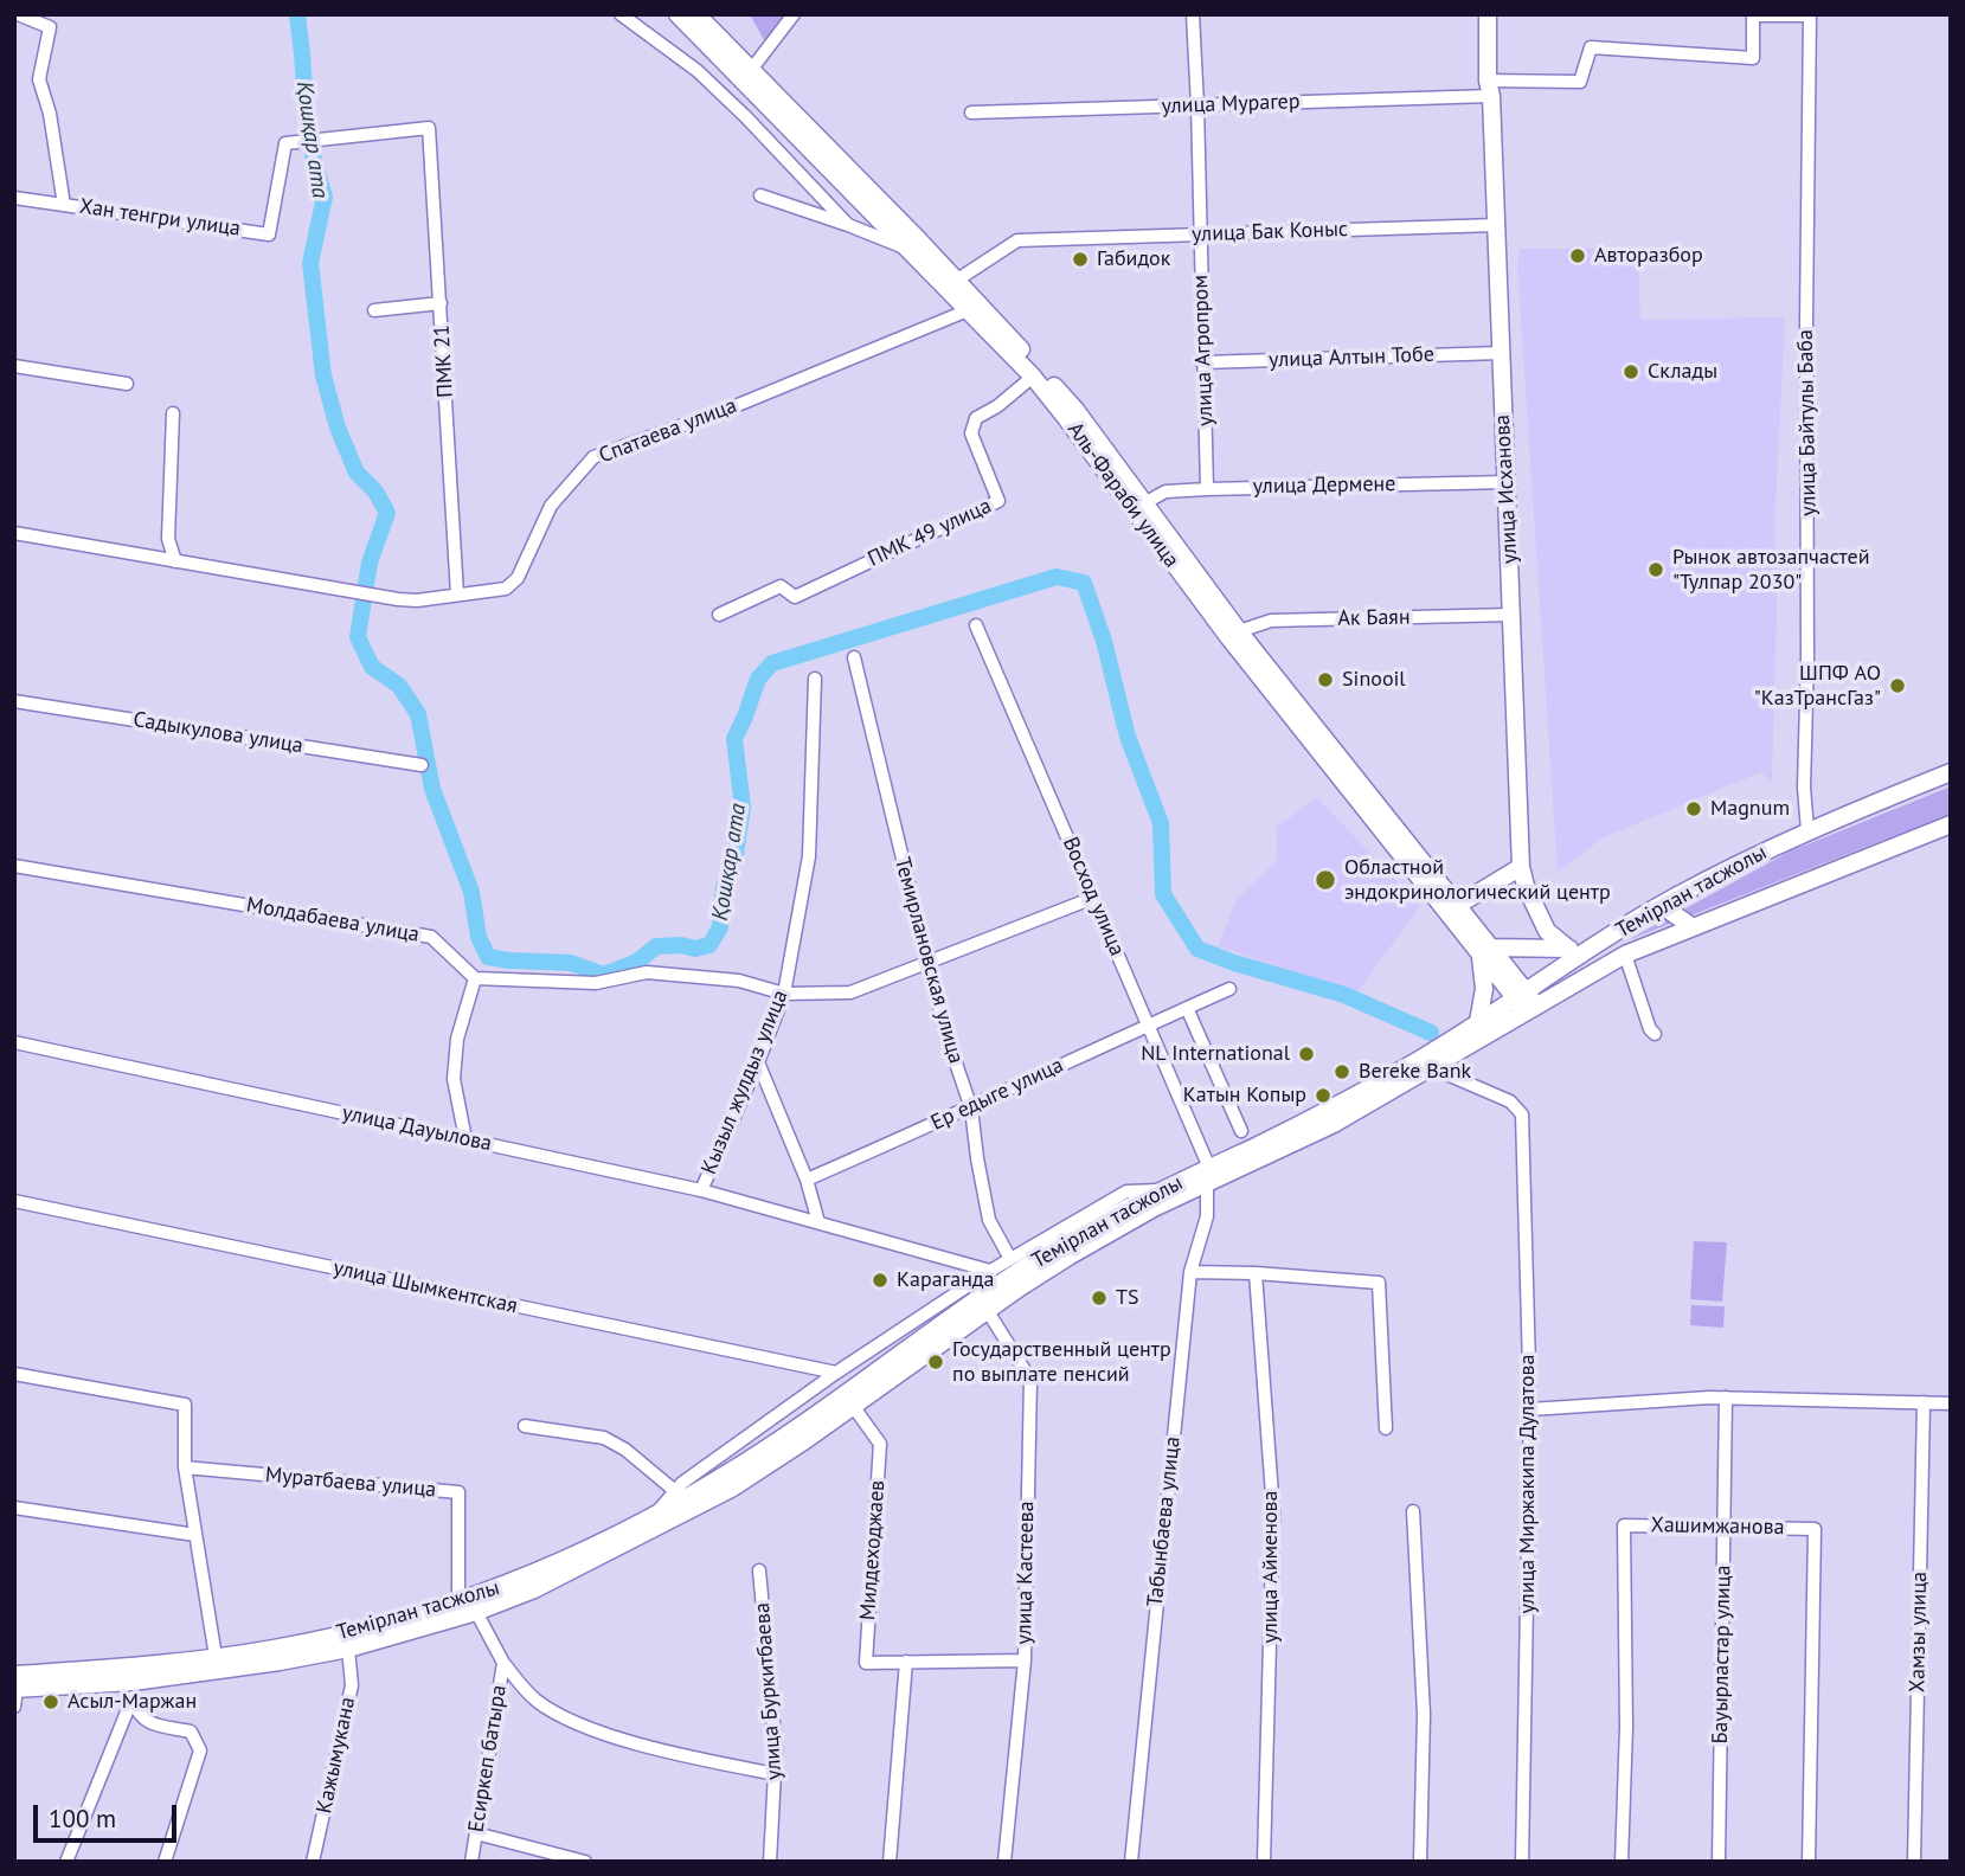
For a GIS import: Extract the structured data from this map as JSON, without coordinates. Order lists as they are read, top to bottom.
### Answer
{
  "streets": {
    "main road": ["улица Исханова", "Аль-Фараби улица", "Темірлан тасжолы"],
    "street": [
      "улица Мурагер",
      "Хан тенгри улица",
      "улица Бак Коныс",
      "улица Агропром",
      "улица Алтын Тобе",
      "ПМК 21",
      "улица Байтулы Баба",
      "Спатаева улица",
      "улица Дермене",
      "ПМК 49 улица",
      "Ак Баян",
      "Садыкулова улица",
      "Восход улица",
      "Молдабаева улица",
      "Темирлановская улица",
      "Кызыл жулдыз улица",
      "Ер едыге улица",
      "улица Дауылова",
      "улица Шымкентская",
      "Муратбаева улица",
      "улица Миржакипа Дулатова",
      "Табынбаева улица",
      "Хашимжанова",
      "Милдеходжаев",
      "улица Айменова",
      "улица Кастеева",
      "Хамзы улица",
      "Бауырластар улица",
      "улица Буркитбаева",
      "Кажымукана",
      "Есиркеп батыра"
    ]
  },
  "crossings": [
    ["улица Мурагер", "улица Агропром"],
    ["улица Мурагер", "улица Байтулы Баба"],
    ["улица Мурагер", "улица Исханова"],
    ["Хан тенгри улица", "ПМК 21"],
    ["улица Бак Коныс", "улица Агропром"],
    ["улица Бак Коныс", "улица Исханова"],
    ["улица Бак Коныс", "Аль-Фараби улица"],
    ["улица Агропром", "улица Алтын Тобе"],
    ["улица Агропром", "улица Дермене"],
    ["улица Алтын Тобе", "улица Исханова"],
    ["ПМК 21", "Спатаева улица"],
    ["улица Байтулы Баба", "Темірлан тасжолы"],
    ["Спатаева улица", "Аль-Фараби улица"],
    ["улица Дермене", "улица Исханова"],
    ["улица Дермене", "Аль-Фараби улица"],
    ["улица Исханова", "Ак Баян"],
    ["Аль-Фараби улица", "ПМК 49 улица"],
    ["Аль-Фараби улица", "Ак Баян"],
    ["Аль-Фараби улица", "Темірлан тасжолы"],
    ["Темірлан тасжолы", "Восход улица"],
    ["Темірлан тасжолы", "Муратбаева улица"],
    ["Темірлан тасжолы", "улица Миржакипа Дулатова"],
    ["Темірлан тасжолы", "Табынбаева улица"],
    ["Темірлан тасжолы", "Милдеходжаев"],
    ["Темірлан тасжолы", "улица Кастеева"],
    ["Темірлан тасжолы", "Кажымукана"],
    ["Темірлан тасжолы", "Есиркеп батыра"],
    ["Восход улица", "Ер едыге улица"],
    ["Восход улица", "Табынбаева улица"],
    ["Темирлановская улица", "Ер едыге улица"],
    ["Кызыл жулдыз улица", "улица Дауылова"],
    ["Хашимжанова", "Бауырластар улица"],
    ["Милдеходжаев", "улица Кастеева"]
  ],
  "water": ["Қошқар ата"],
  "places": [
    "Авторазбор",
    "Габидок",
    "Склады",
    "Рынок автозапчастей \"Тулпар 2030\"",
    "Sinooil",
    "ШПФ АО \"КазТрансГаз\"",
    "Magnum",
    "Областной эндокринологический центр",
    "NL International",
    "Bereke Bank",
    "Катын Копыр",
    "Караганда",
    "TS",
    "Государственный центр по выплате пенсий",
    "Асыл-Маржан"
  ],
  "scale_bar": "100 m"
}
